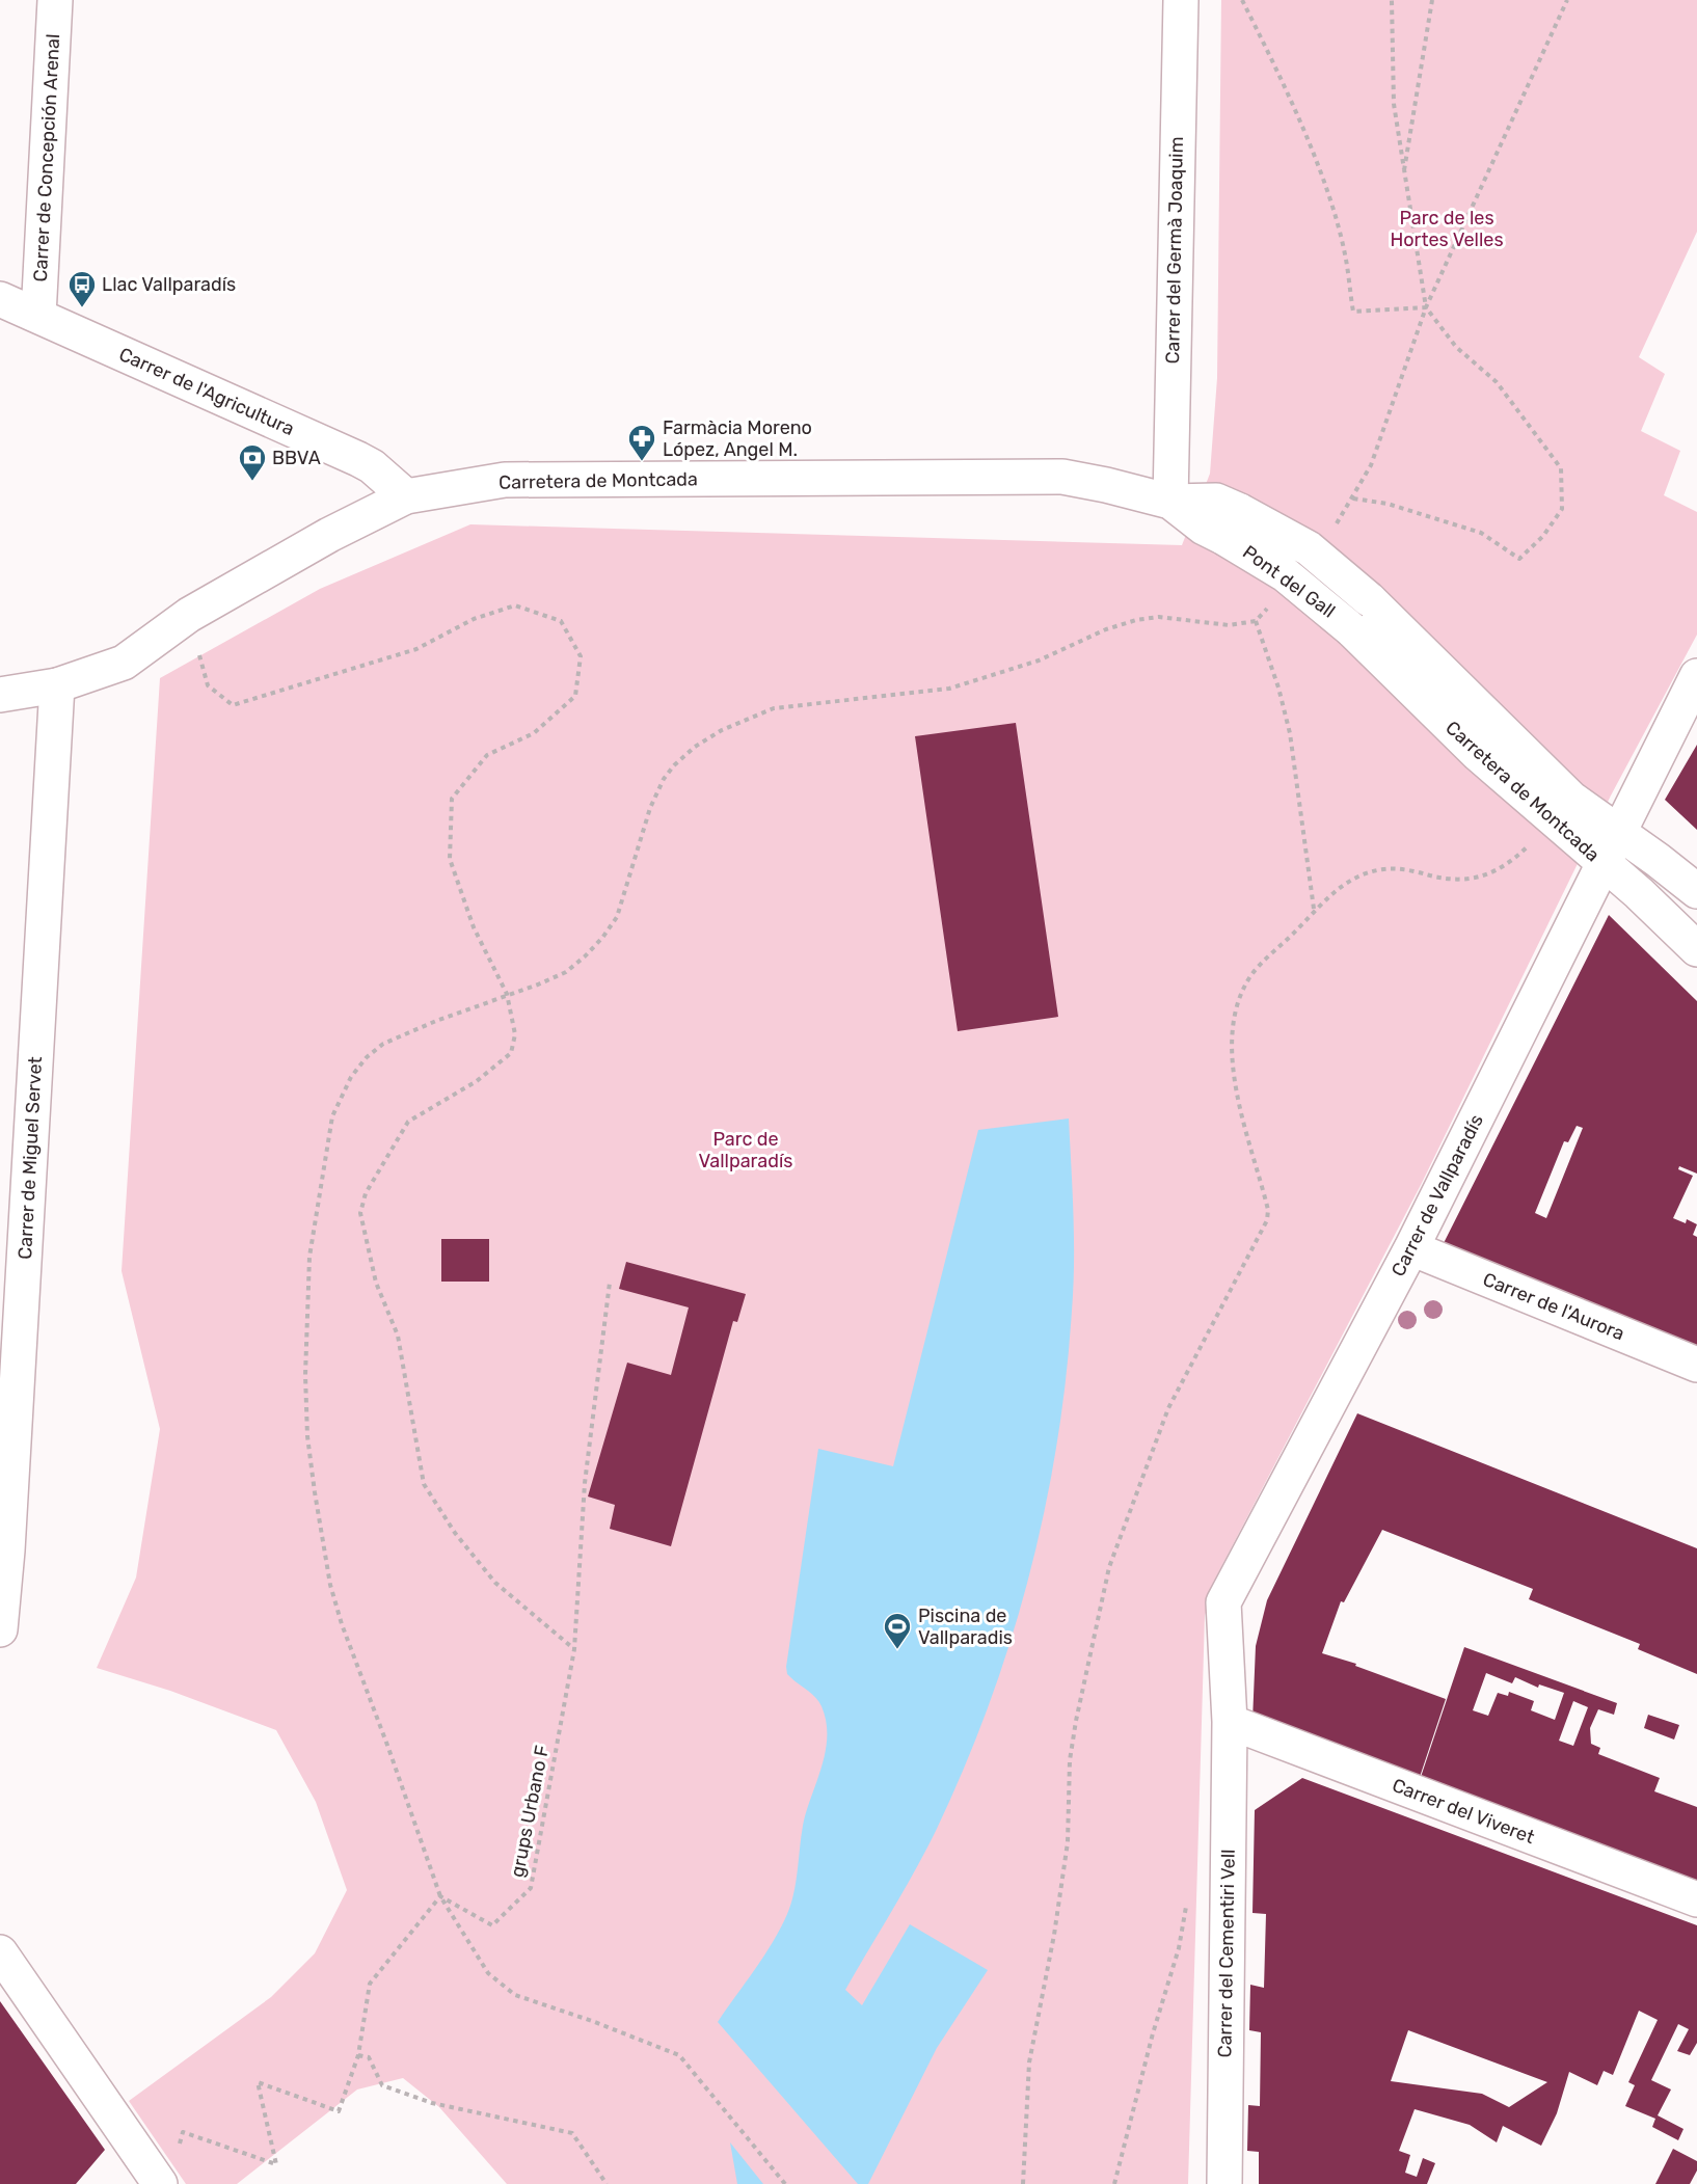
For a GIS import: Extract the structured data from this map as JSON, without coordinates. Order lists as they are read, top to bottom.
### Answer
{
  "streets": {
    "street": [
      "Carrer de Concepción Arenal",
      "Carrer del Germà Joaquim",
      "Carrer de l'Agricultura",
      "Carretera de Montcada",
      "Pont del Gall",
      "Carrer de Miguel Servet",
      "Carrer de Vallparadís",
      "Carrer de l'Aurora",
      "Carrer del Viveret",
      "Carrer del Cementiri Vell"
    ],
    "path": ["grups Urbano F"]
  },
  "crossings": [
    ["Carrer de Concepción Arenal", "Carrer de l'Agricultura"],
    ["Carrer del Germà Joaquim", "Carretera de Montcada"],
    ["Carrer de l'Agricultura", "Carretera de Montcada"],
    ["Carretera de Montcada", "Pont del Gall"],
    ["Carretera de Montcada", "Carrer de Miguel Servet"],
    ["Carretera de Montcada", "Carrer de Vallparadís"],
    ["Carrer de Vallparadís", "Carrer de l'Aurora"],
    ["Carrer de Vallparadís", "Carrer del Viveret"],
    ["Carrer de Vallparadís", "Carrer del Cementiri Vell"],
    ["Carrer del Viveret", "Carrer del Cementiri Vell"]
  ],
  "parks": ["Parc de les Hortes Velles", "Parc de Vallparadís"],
  "places": {
    "bus stop": ["Llac Vallparadís"],
    "pharmacy": ["Farmàcia Moreno López, Angel M."],
    "bank": ["BBVA"],
    "sports": ["Piscina de Vallparadis"]
  }
}
